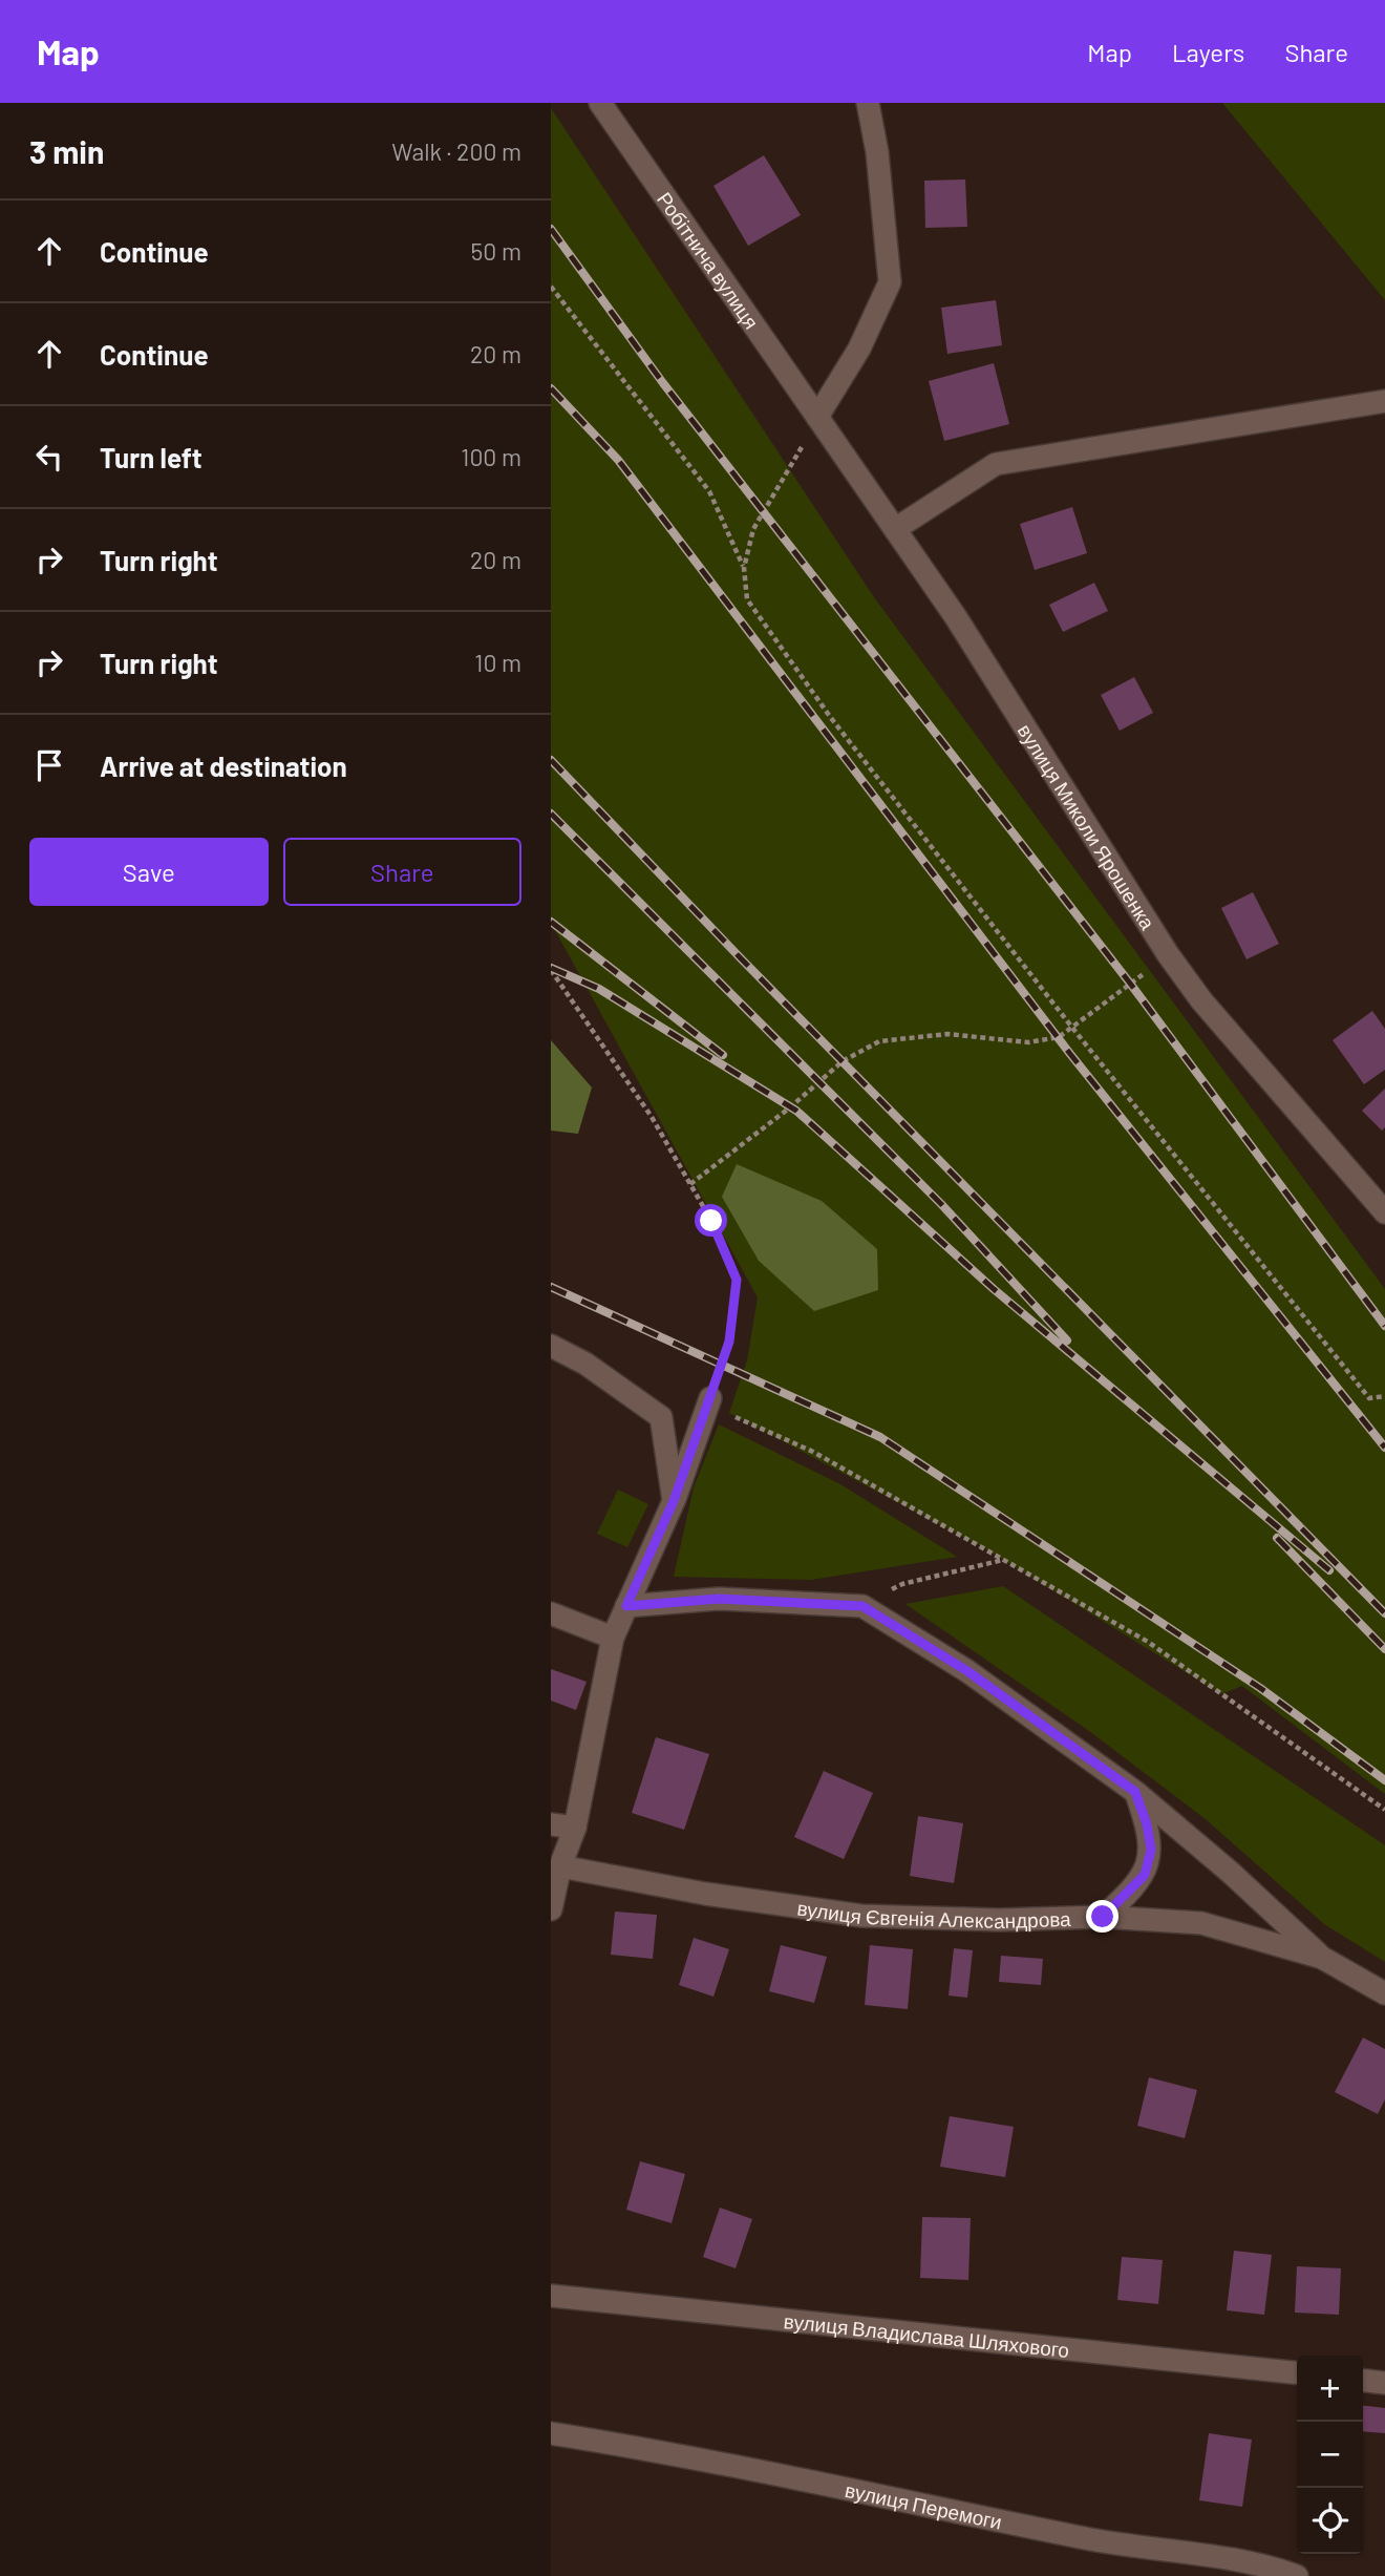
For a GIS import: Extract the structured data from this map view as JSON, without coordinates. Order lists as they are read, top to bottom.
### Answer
{
  "streets": {
    "street": [
      "Робітнича вулиця",
      "вулиця Миколи Ярошенка",
      "вулиця Євгенія Александрова",
      "вулиця Владислава Шляхового",
      "вулиця Перемоги"
    ]
  },
  "crossings": [
    ["Робітнича вулиця", "вулиця Миколи Ярошенка"]
  ],
  "page": {
    "header": "Map",
    "nav": ["Map", "Layers", "Share"],
    "heading": ["3 min", "Walk · 200 m"],
    "list": [
      ["Continue", "50 m"],
      ["Continue", "20 m"],
      ["Turn left", "100 m"],
      ["Turn right", "20 m"],
      ["Turn right", "10 m"],
      "Arrive at destination"
    ],
    "buttons": ["Save", "Share"],
    "map_buttons": ["+", "−"]
  }
}
